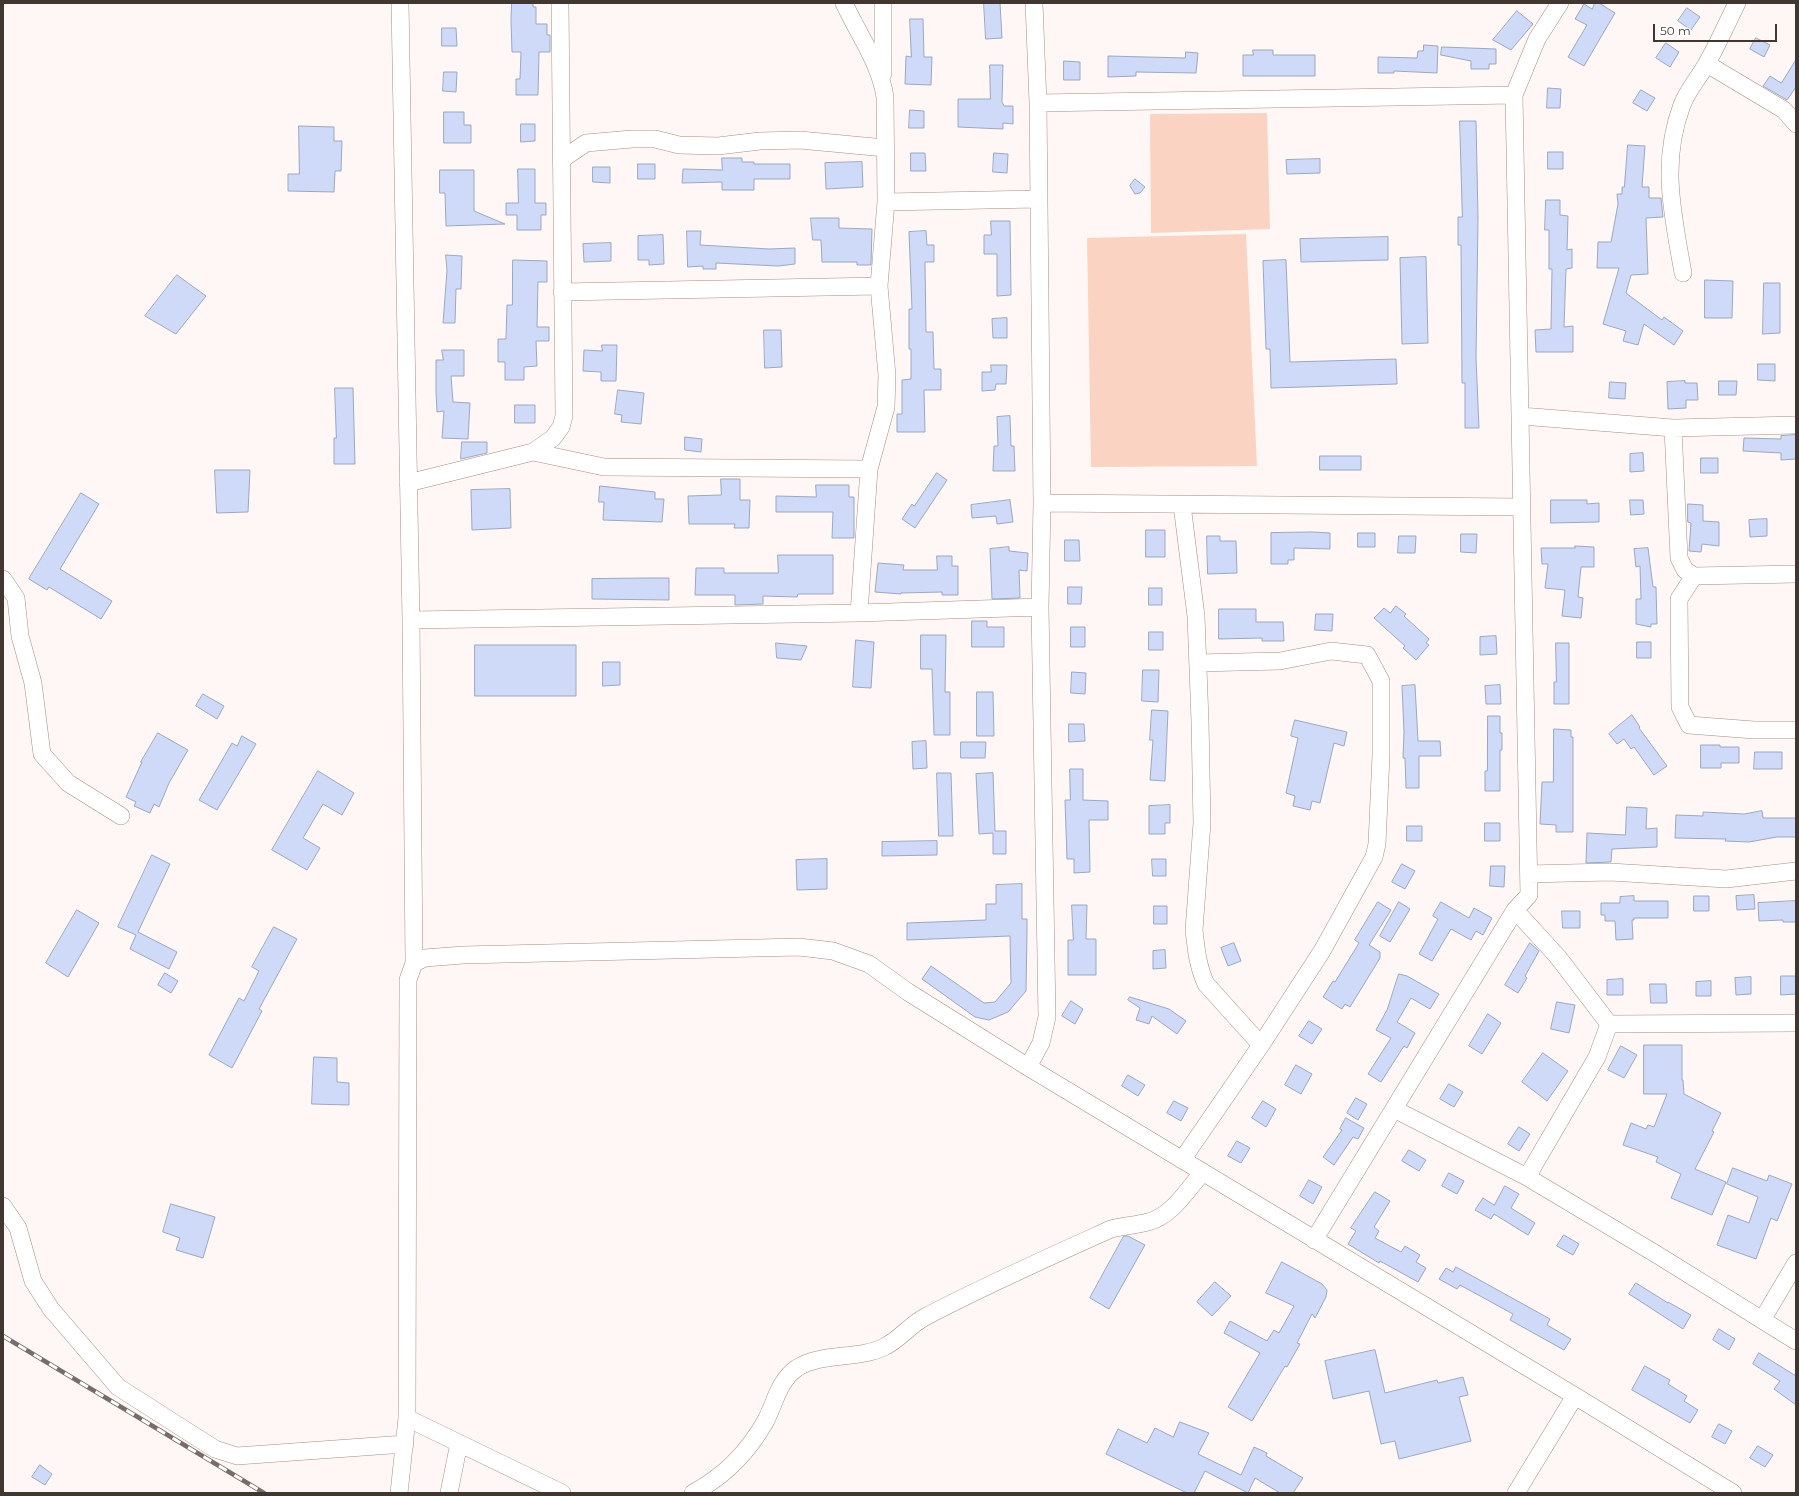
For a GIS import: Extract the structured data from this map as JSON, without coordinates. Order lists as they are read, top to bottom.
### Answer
{
  "scale_bar": "50 m"
}
